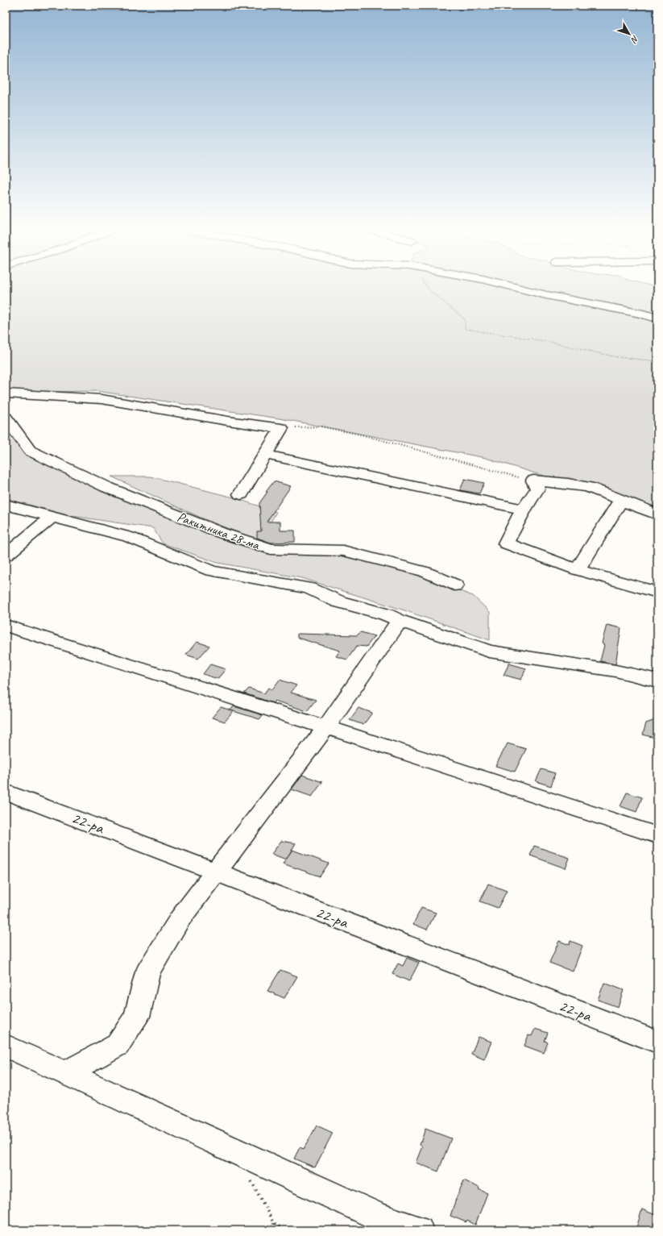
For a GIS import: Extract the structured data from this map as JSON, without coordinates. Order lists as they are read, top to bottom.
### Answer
{
  "streets": {
    "street": ["Ракитника 28-ма", "22-ра"]
  },
  "north": "bottom right"
}
